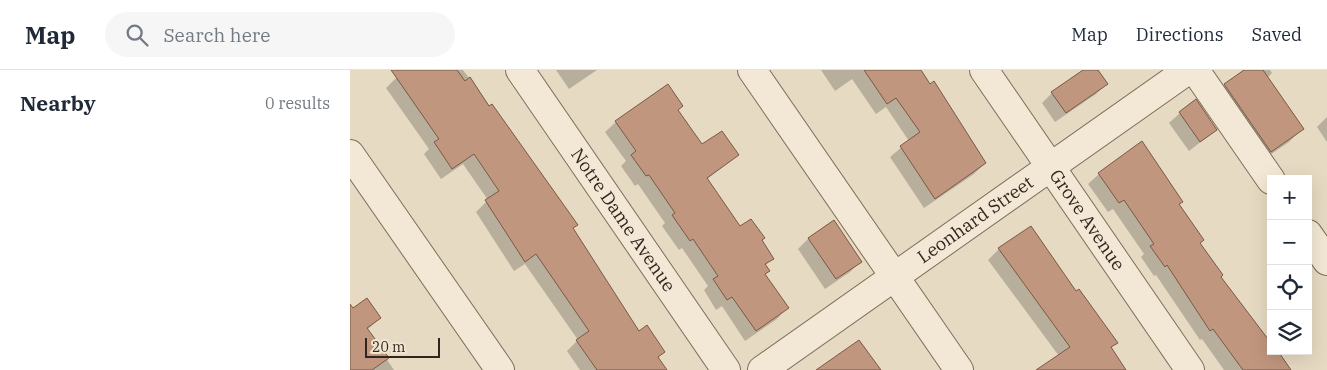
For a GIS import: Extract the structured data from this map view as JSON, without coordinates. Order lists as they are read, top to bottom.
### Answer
{
  "streets": {
    "street": ["Notre Dame Avenue", "Grove Avenue", "Leonhard Street"]
  },
  "crossings": [
    ["Grove Avenue", "Leonhard Street"]
  ],
  "scale_bar": "20 m",
  "page": {
    "header": "Map",
    "search": "Search here",
    "nav": ["Map", "Directions", "Saved"],
    "heading": ["Nearby", "0 results"],
    "map_buttons": ["+", "−"],
    "scale": "20 m"
  }
}
